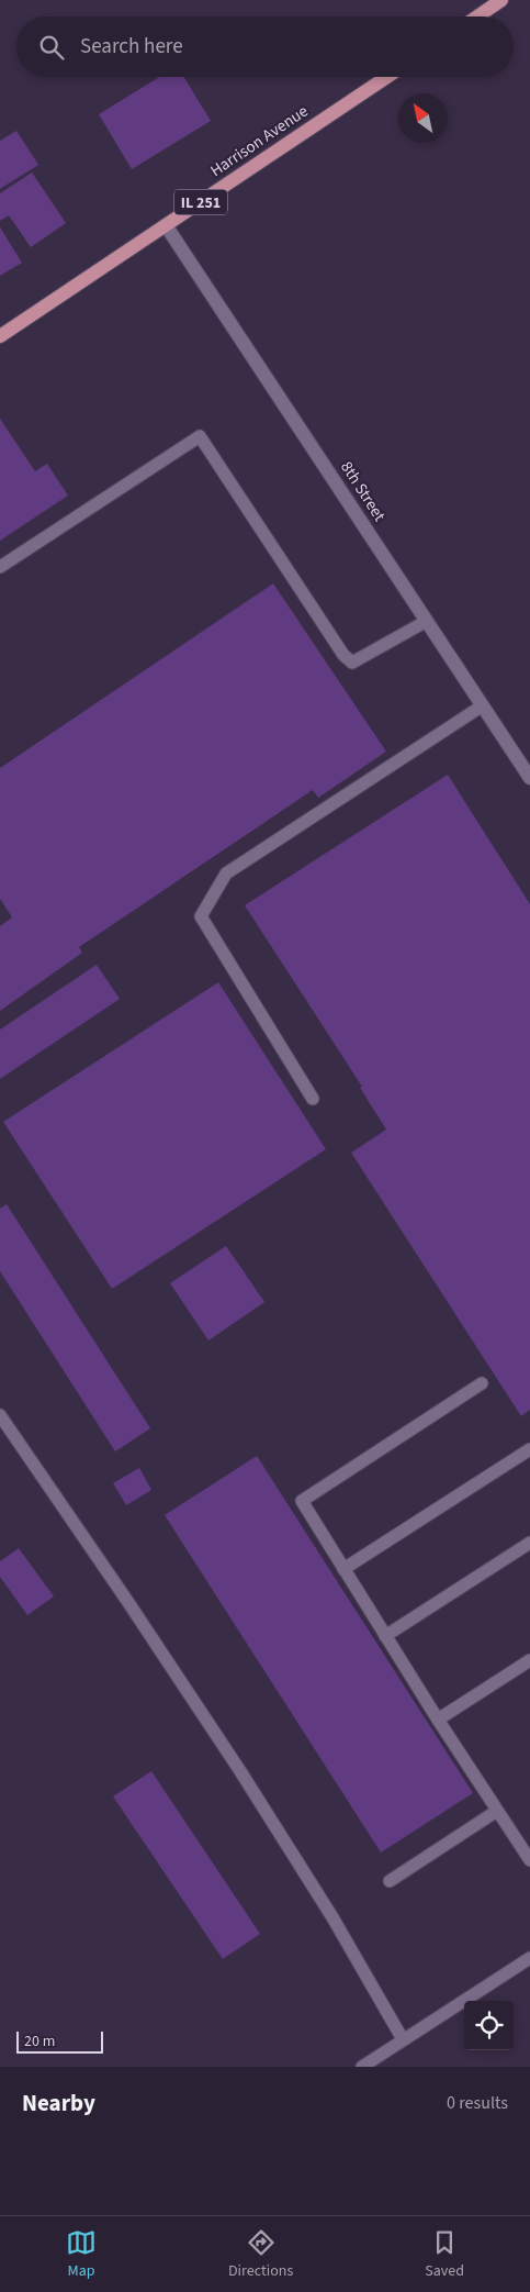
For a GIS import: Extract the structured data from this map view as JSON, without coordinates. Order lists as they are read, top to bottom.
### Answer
{
  "streets": {
    "main road": ["Harrison Avenue", "IL 251"],
    "street": ["8th Street"]
  },
  "crossings": [
    ["Harrison Avenue", "8th Street"]
  ],
  "scale_bar": "20 m",
  "north": "top left",
  "page": {
    "search": "Search here",
    "scale": "20 m",
    "heading": ["Nearby", "0 results"],
    "nav": ["Map", "Directions", "Saved"]
  }
}
